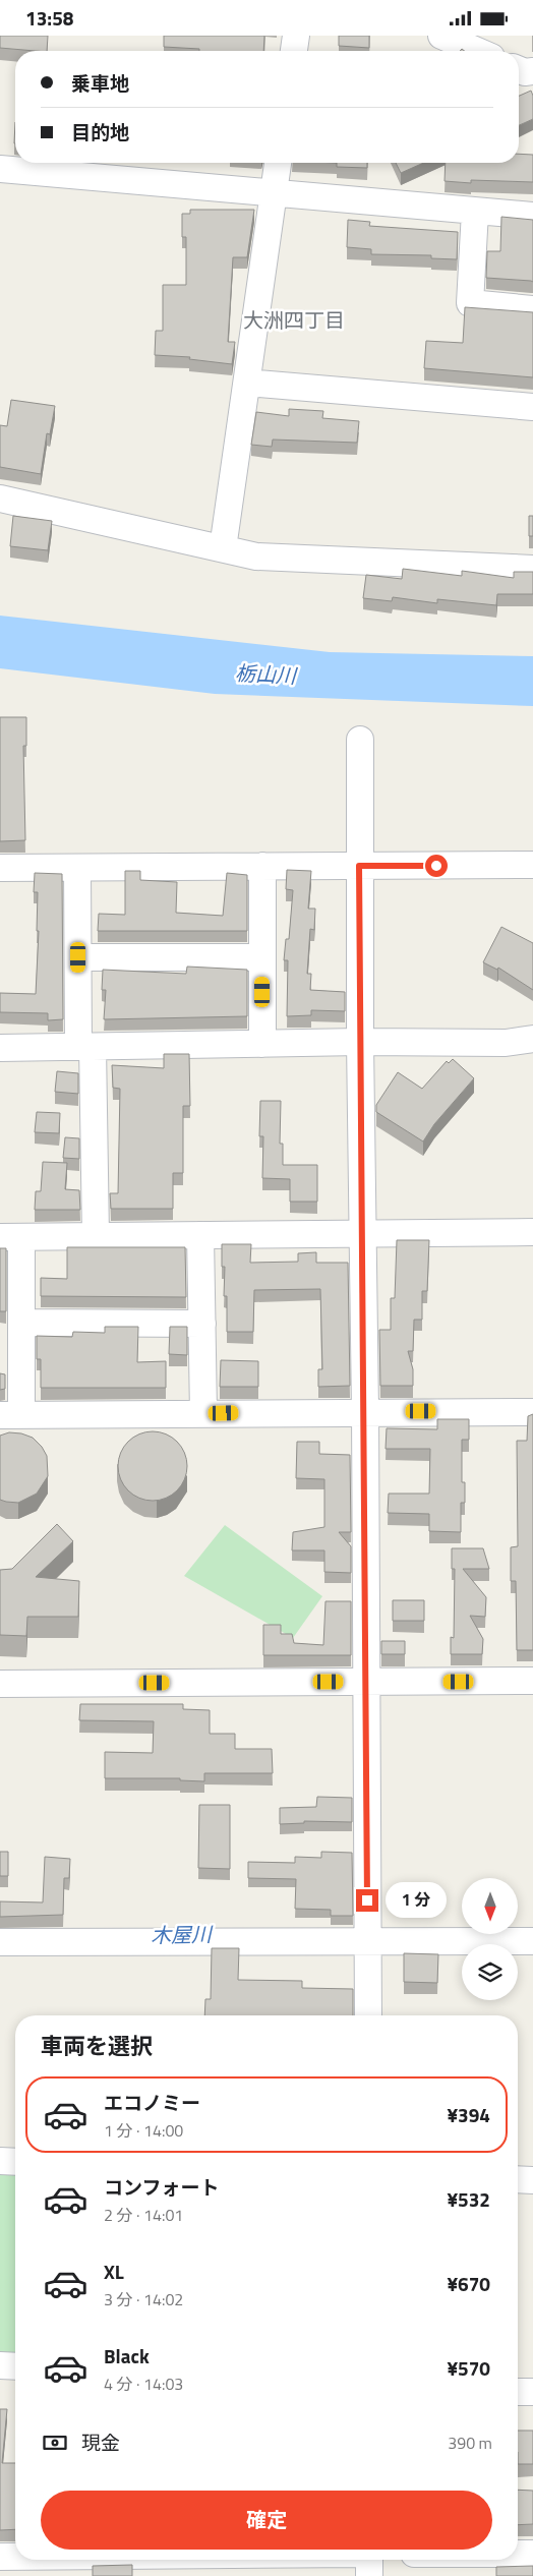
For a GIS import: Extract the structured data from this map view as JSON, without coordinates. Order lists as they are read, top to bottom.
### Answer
{
  "districts": ["大洲四丁目"],
  "water": ["栃山川", "木屋川"],
  "north": "bottom",
  "page": {
    "status": "13:58",
    "banner": ["乗車地", "目的地"],
    "bubble": "1 分",
    "heading": "車両を選択",
    "list": [
      {
        "name": "エコノミー",
        "note": "1 分 · 14:00",
        "value": "¥394"
      },
      {
        "name": "コンフォート",
        "note": "2 分 · 14:01",
        "value": "¥532"
      },
      {
        "name": "XL",
        "note": "3 分 · 14:02",
        "value": "¥670"
      },
      {
        "name": "Black",
        "note": "4 分 · 14:03",
        "value": "¥570"
      }
    ],
    "pay": ["現金", "390 m"],
    "buttons": "確定"
  }
}
